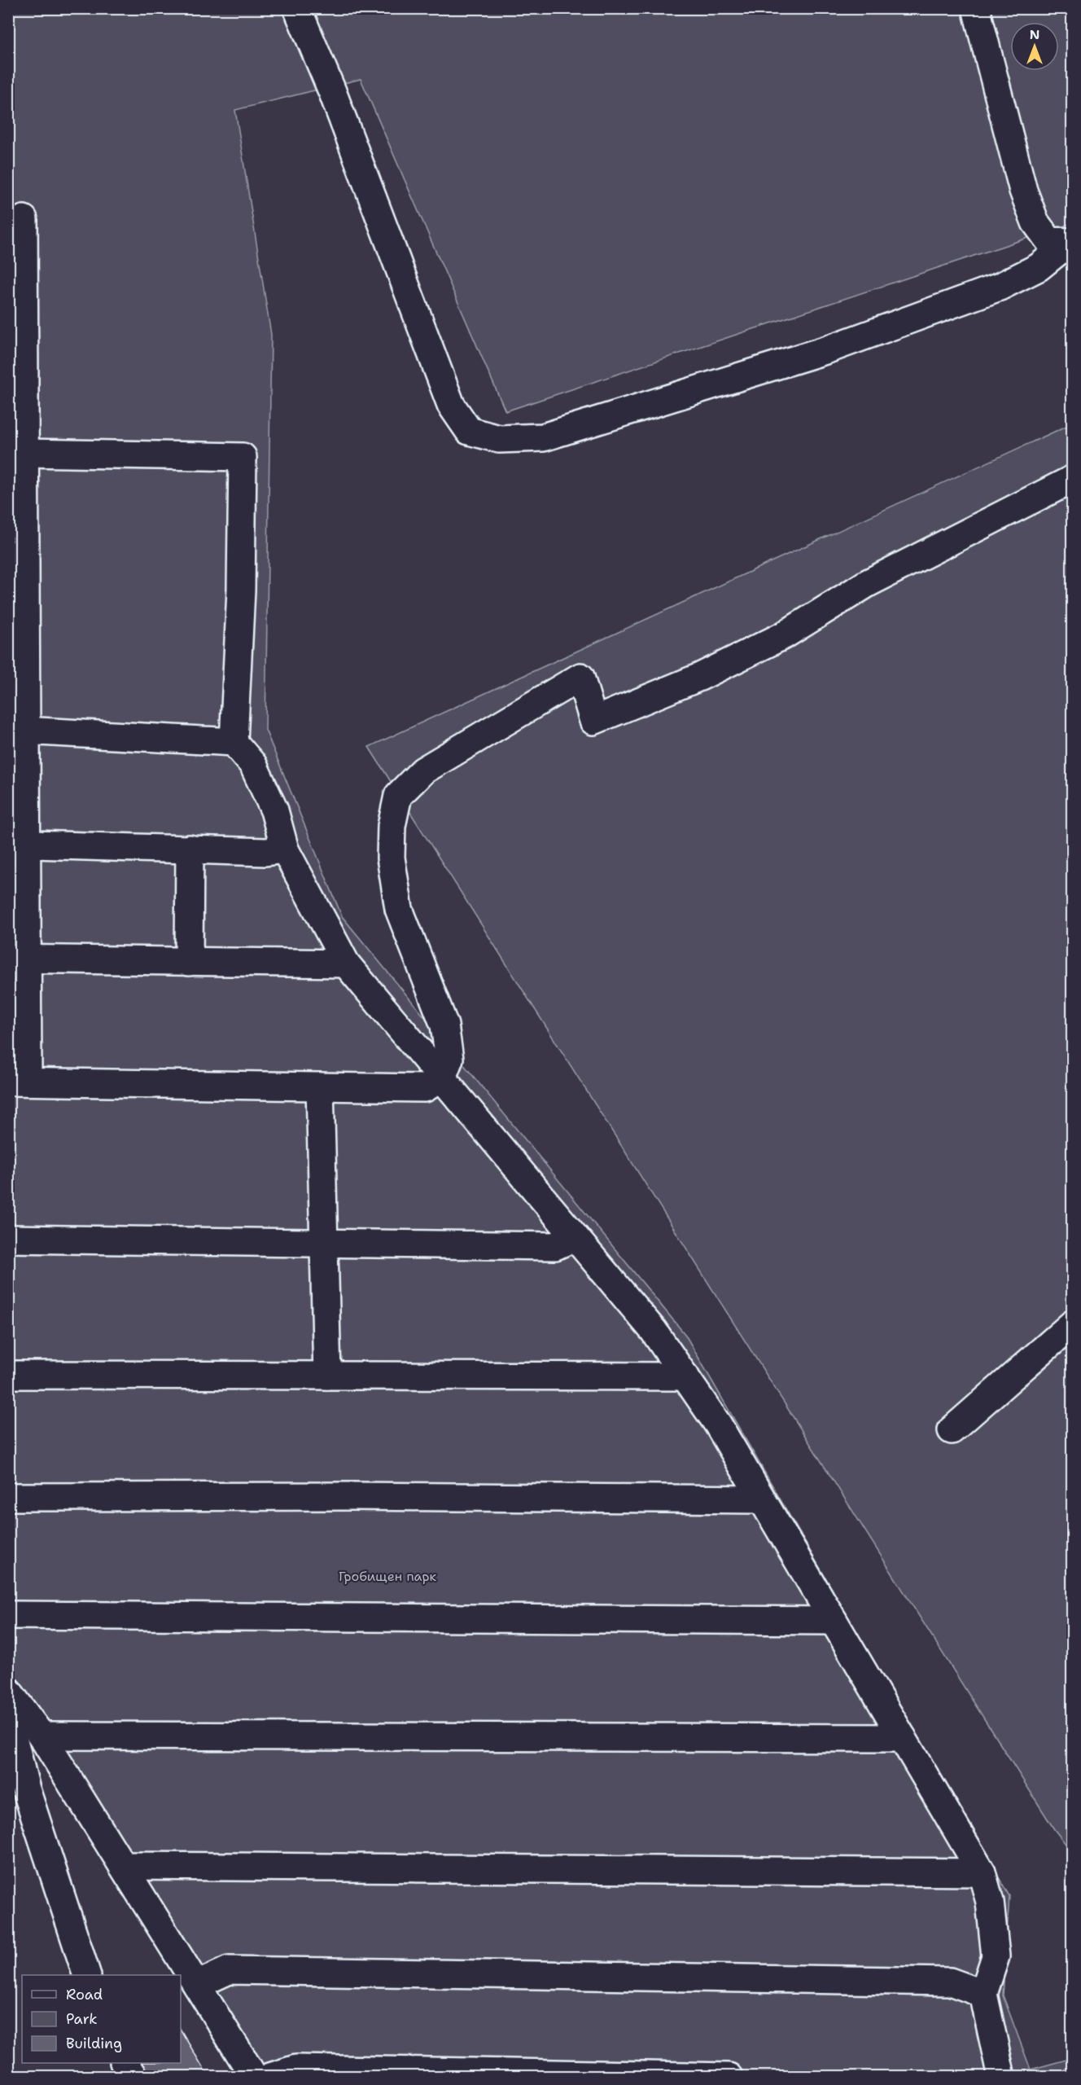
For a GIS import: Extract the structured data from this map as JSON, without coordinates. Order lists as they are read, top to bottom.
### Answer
{
  "parks": ["Гробищен парк"],
  "legend": ["Road", "Park", "Building"],
  "north": "top"
}
